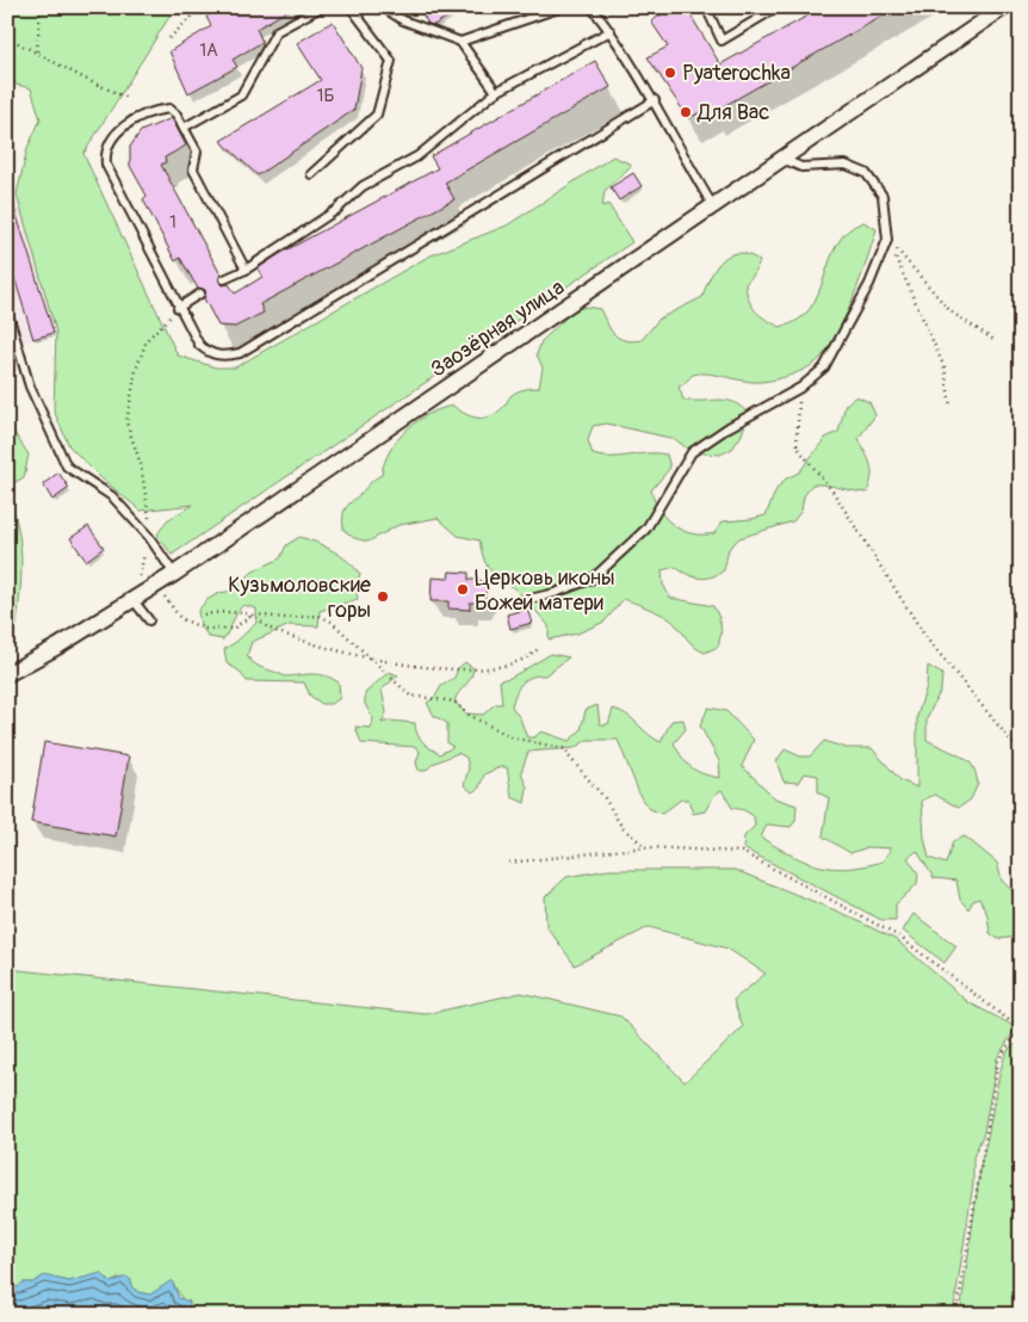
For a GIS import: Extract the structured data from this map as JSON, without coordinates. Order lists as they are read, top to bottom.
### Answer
{
  "streets": {
    "street": ["Заозёрная улица"]
  },
  "places": [
    "Pyaterochka",
    "Для Вас",
    "Церковь иконы Божей матери",
    "Кузьмоловские горы"
  ],
  "house_numbers": ["1А", "1Б", "1"]
}
